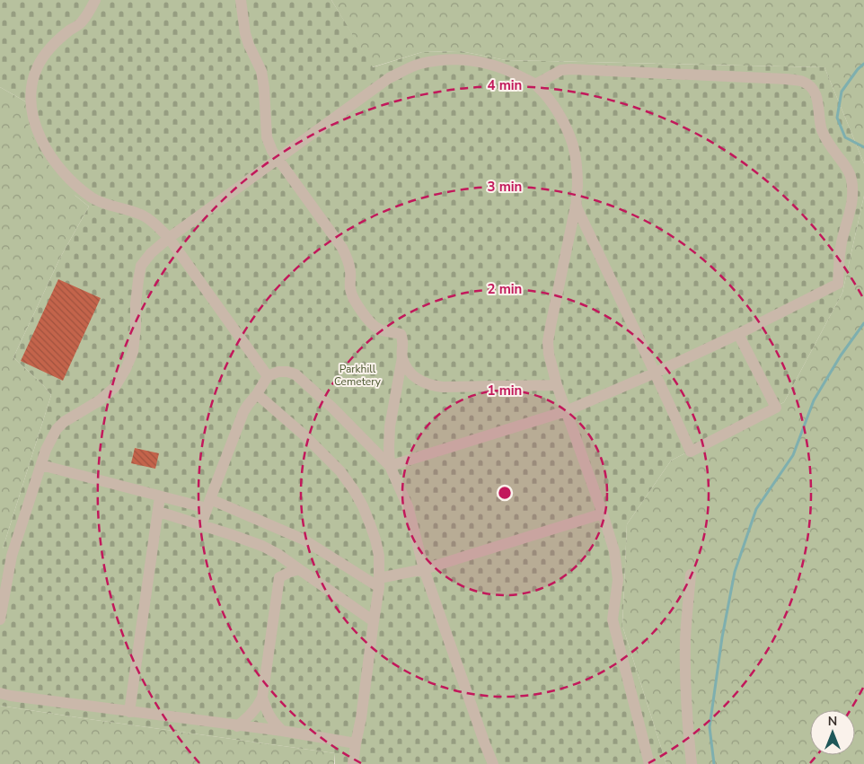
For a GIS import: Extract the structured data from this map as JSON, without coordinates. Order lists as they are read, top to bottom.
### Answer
{
  "parks": ["Parkhill Cemetery"],
  "north": "top",
  "rings": [
    "4 min",
    "3 min",
    "2 min",
    "1 min"
  ]
}
